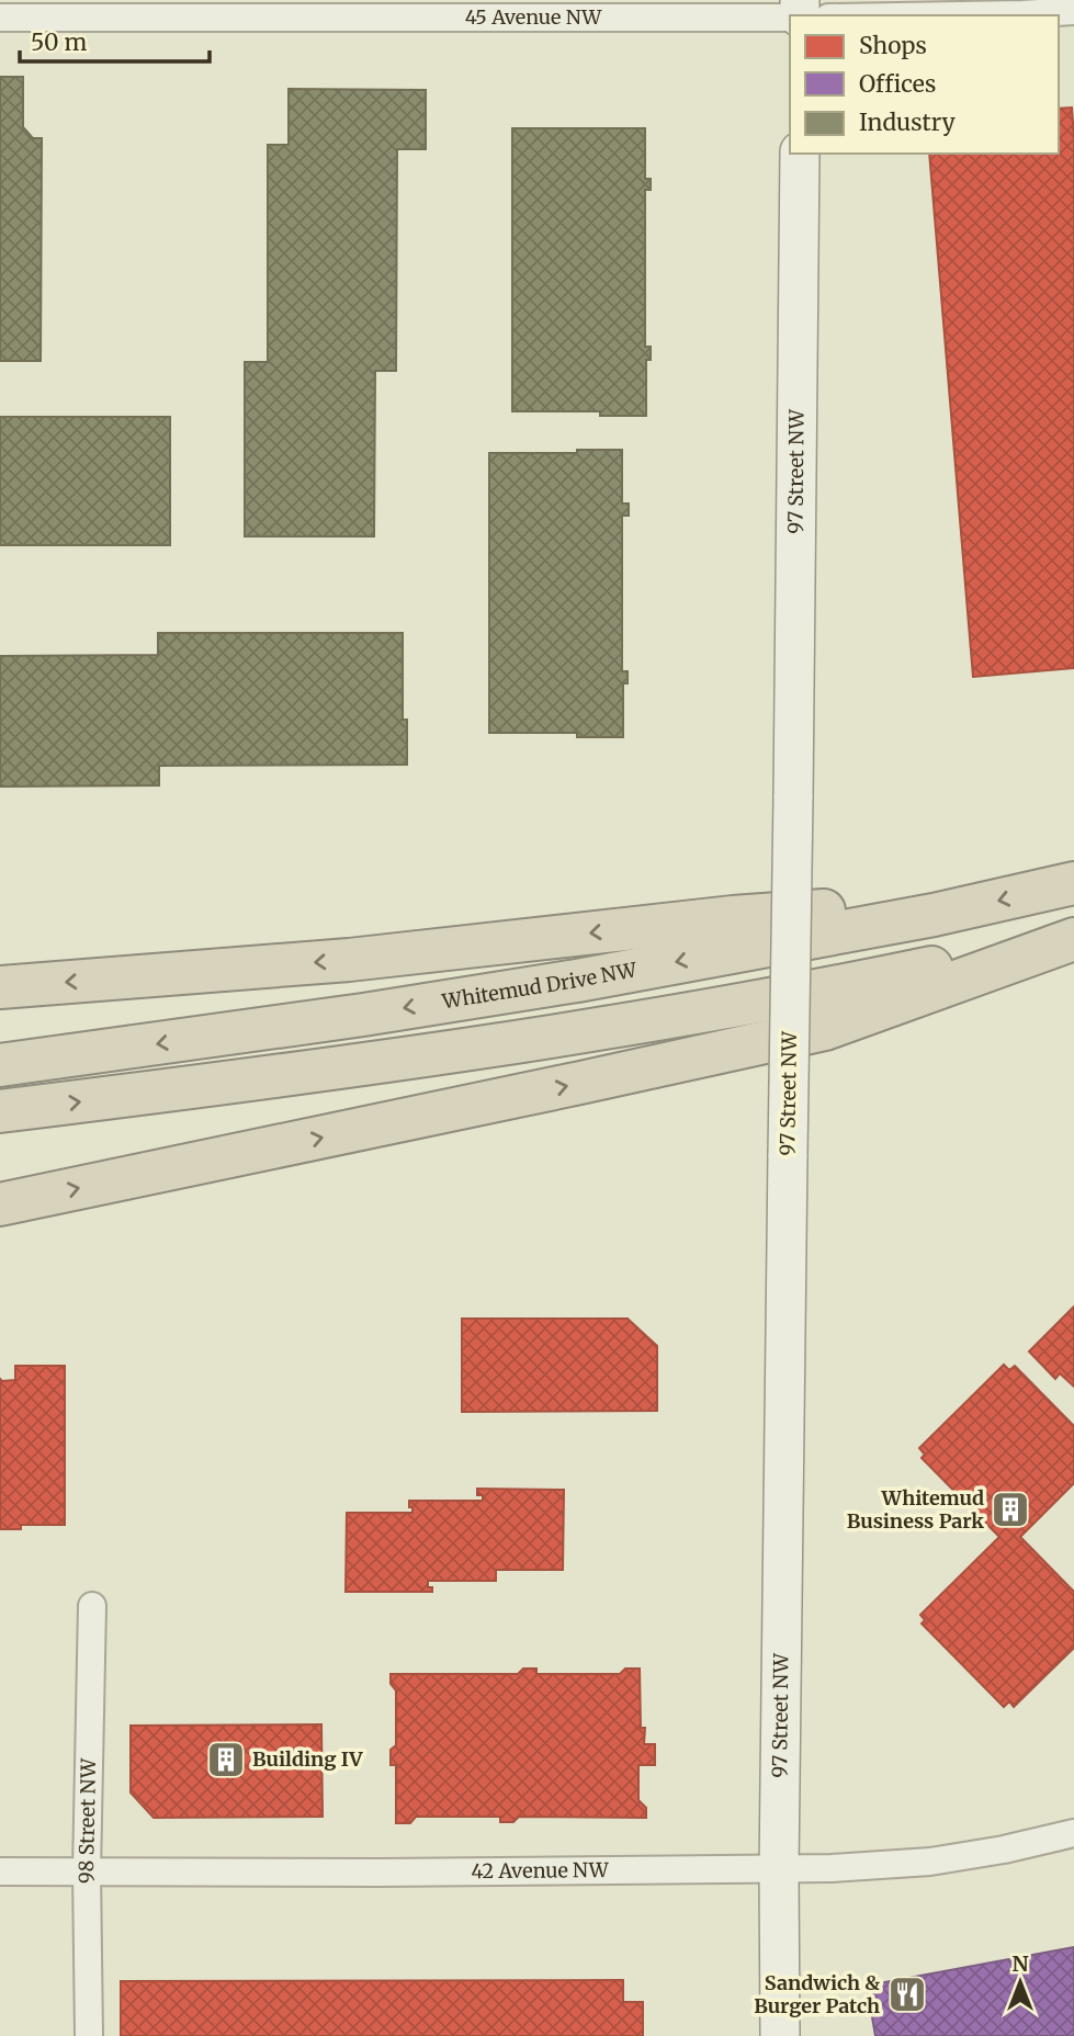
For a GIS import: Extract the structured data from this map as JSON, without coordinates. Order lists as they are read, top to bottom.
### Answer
{
  "streets": {
    "highway": ["Whitemud Drive NW"],
    "street": [
      "45 Avenue NW",
      "97 Street NW",
      "98 Street NW",
      "42 Avenue NW"
    ]
  },
  "crossings": [
    ["97 Street NW", "42 Avenue NW"],
    ["98 Street NW", "42 Avenue NW"]
  ],
  "places": {
    "building": ["Whitemud Business Park", "Building IV"],
    "restaurant": ["Sandwich & Burger Patch"]
  },
  "legend": ["Shops", "Offices", "Industry"],
  "scale_bar": "50 m",
  "north": "top"
}
